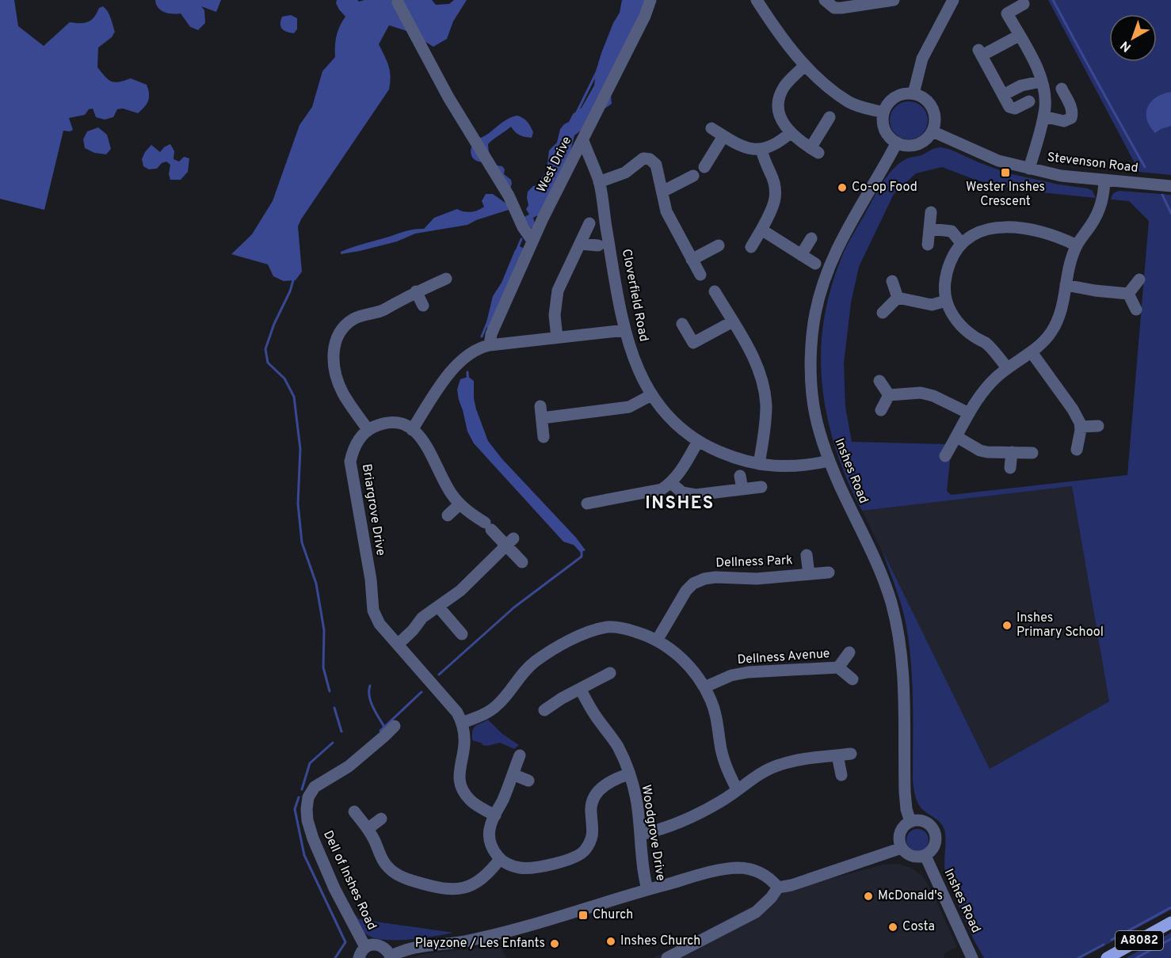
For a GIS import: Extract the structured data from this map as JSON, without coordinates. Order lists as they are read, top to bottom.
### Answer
{
  "streets": {
    "main road": ["A8082"],
    "street": [
      "Stevenson Road",
      "West Drive",
      "Cloverfield Road",
      "Inshes Road",
      "Briargrove Drive",
      "Dellness Park",
      "Dellness Avenue",
      "Woodgrove Drive",
      "Dell of Inshes Road"
    ]
  },
  "crossings": [
    ["Stevenson Road", "Inshes Road"],
    ["West Drive", "Cloverfield Road"],
    ["Cloverfield Road", "Inshes Road"]
  ],
  "districts": ["INSHES"],
  "places": {
    "transit": ["Wester Inshes Crescent", "Church"],
    "other": [
      "Co-op Food",
      "Inshes Primary School",
      "McDonald's",
      "Costa",
      "Inshes Church",
      "Playzone / Les Enfants"
    ]
  },
  "north": "bottom left"
}
